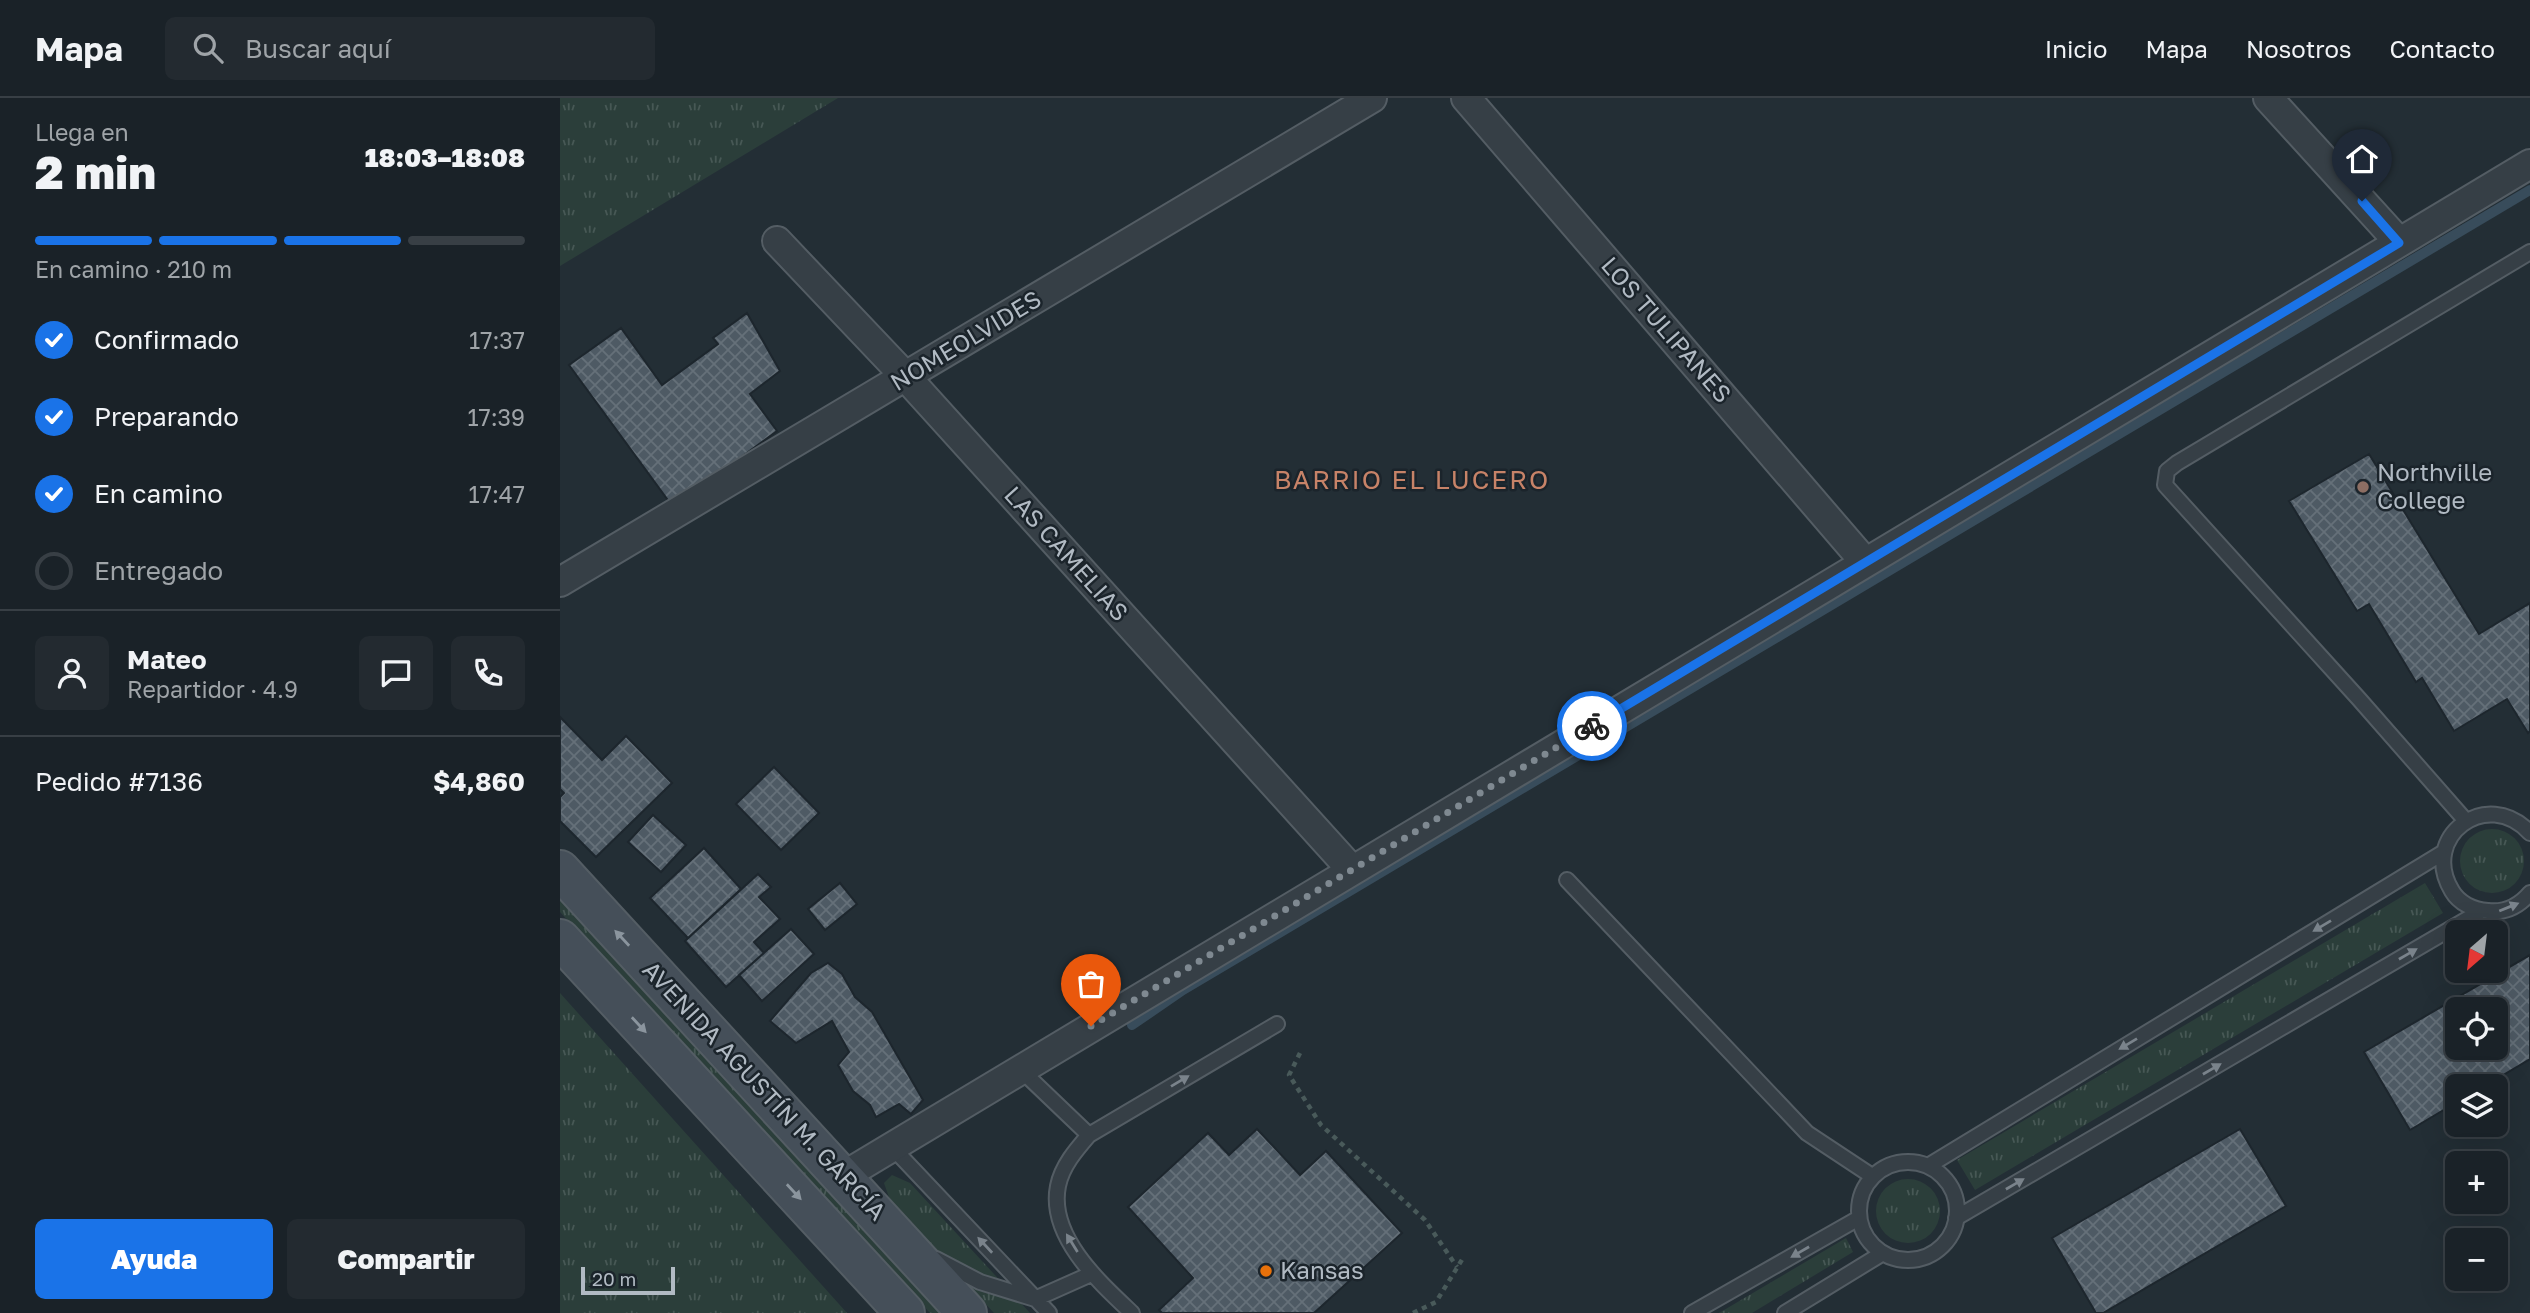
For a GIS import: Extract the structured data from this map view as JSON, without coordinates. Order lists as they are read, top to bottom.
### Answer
{
  "streets": {
    "main road": ["AVENIDA AGUSTÍN M. GARCÍA"],
    "street": ["LOS TULIPANES", "NOMEOLVIDES", "LAS CAMELIAS"]
  },
  "crossings": [
    ["NOMEOLVIDES", "LAS CAMELIAS"]
  ],
  "districts": ["BARRIO EL LUCERO"],
  "places": ["Northville College", "Kansas"],
  "scale_bar": "20 m",
  "north": "bottom left",
  "page": {
    "header": "Mapa",
    "search": "Buscar aquí",
    "nav": [
      "Inicio",
      "Mapa",
      "Nosotros",
      "Contacto"
    ],
    "heading": ["2 min", "Llega en", "18:03–18:08"],
    "panel": [
      "Mateo",
      "Repartidor · 4.9",
      "Pedido #7136",
      "$4,860"
    ],
    "bar": "En camino · 210 m",
    "list": [
      ["Confirmado", "17:37"],
      ["Preparando", "17:39"],
      ["En camino", "17:47"],
      "Entregado"
    ],
    "map_buttons": ["+", "−"],
    "buttons": ["Ayuda", "Compartir"],
    "scale": "20 m"
  }
}
